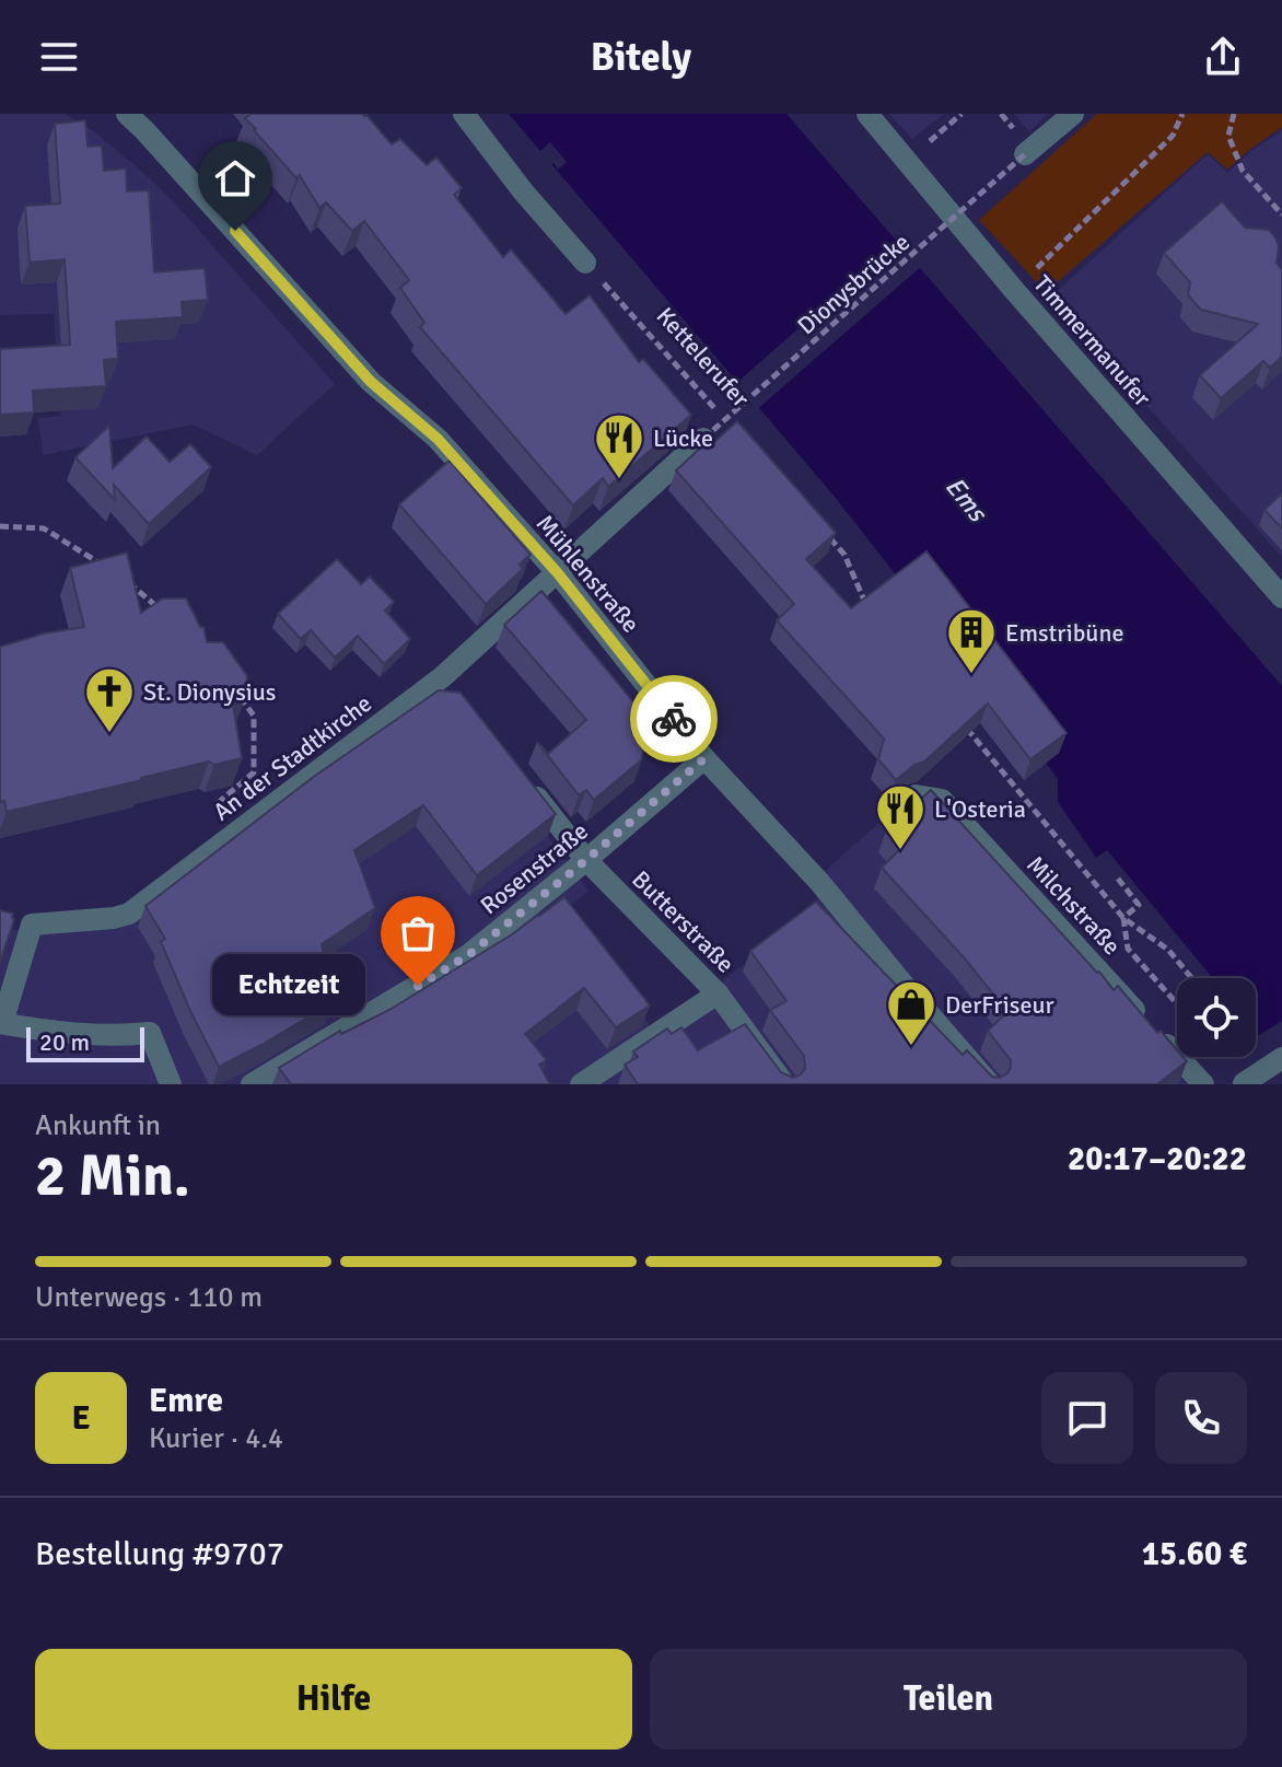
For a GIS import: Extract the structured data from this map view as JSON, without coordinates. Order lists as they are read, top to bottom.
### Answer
{
  "streets": {
    "street": [
      "Timmermanufer",
      "Mühlenstraße",
      "An der Stadtkirche",
      "Rosenstraße",
      "Milchstraße",
      "Butterstraße"
    ],
    "path": ["Dionysbrücke", "Kettelerufer"]
  },
  "crossings": [
    ["Dionysbrücke", "An der Stadtkirche"],
    ["Mühlenstraße", "An der Stadtkirche"],
    ["Mühlenstraße", "Rosenstraße"],
    ["Rosenstraße", "Butterstraße"]
  ],
  "water": ["Ems"],
  "places": {
    "restaurant": ["Lücke", "L'Osteria"],
    "building": ["Emstribüne"],
    "church": ["St. Dionysius"],
    "other": ["Echtzeit"],
    "shop": ["DerFriseur"]
  },
  "scale_bar": "20 m",
  "page": {
    "header": "Bitely",
    "bubble": "Echtzeit",
    "scale": "20 m",
    "heading": ["2 Min.", "Ankunft in", "20:17–20:22"],
    "panel": [
      "Emre",
      "Kurier · 4.4",
      "Bestellung #9707",
      "15.60 €"
    ],
    "bar": "Unterwegs · 110 m",
    "round": "E",
    "buttons": ["Hilfe", "Teilen"]
  }
}
